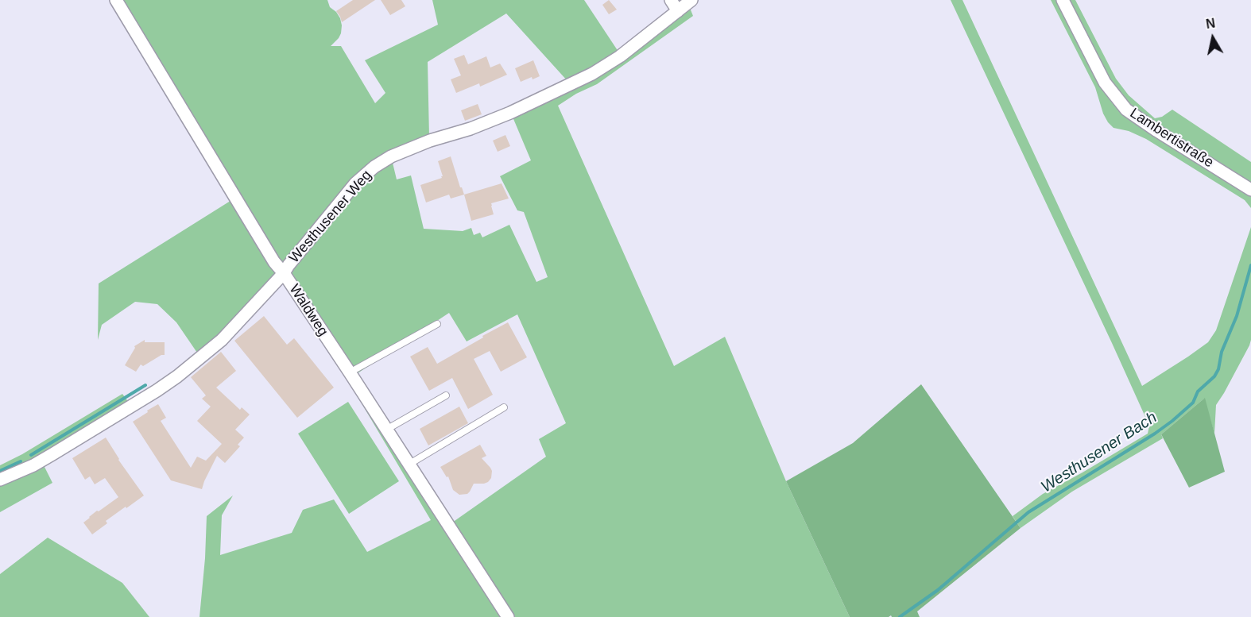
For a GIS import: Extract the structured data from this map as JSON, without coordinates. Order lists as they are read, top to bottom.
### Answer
{
  "streets": {
    "street": ["Lambertistraße", "Westhusener Weg", "Waldweg"]
  },
  "crossings": [
    ["Westhusener Weg", "Waldweg"]
  ],
  "water": ["Westhusener Bach"],
  "north": "top"
}
